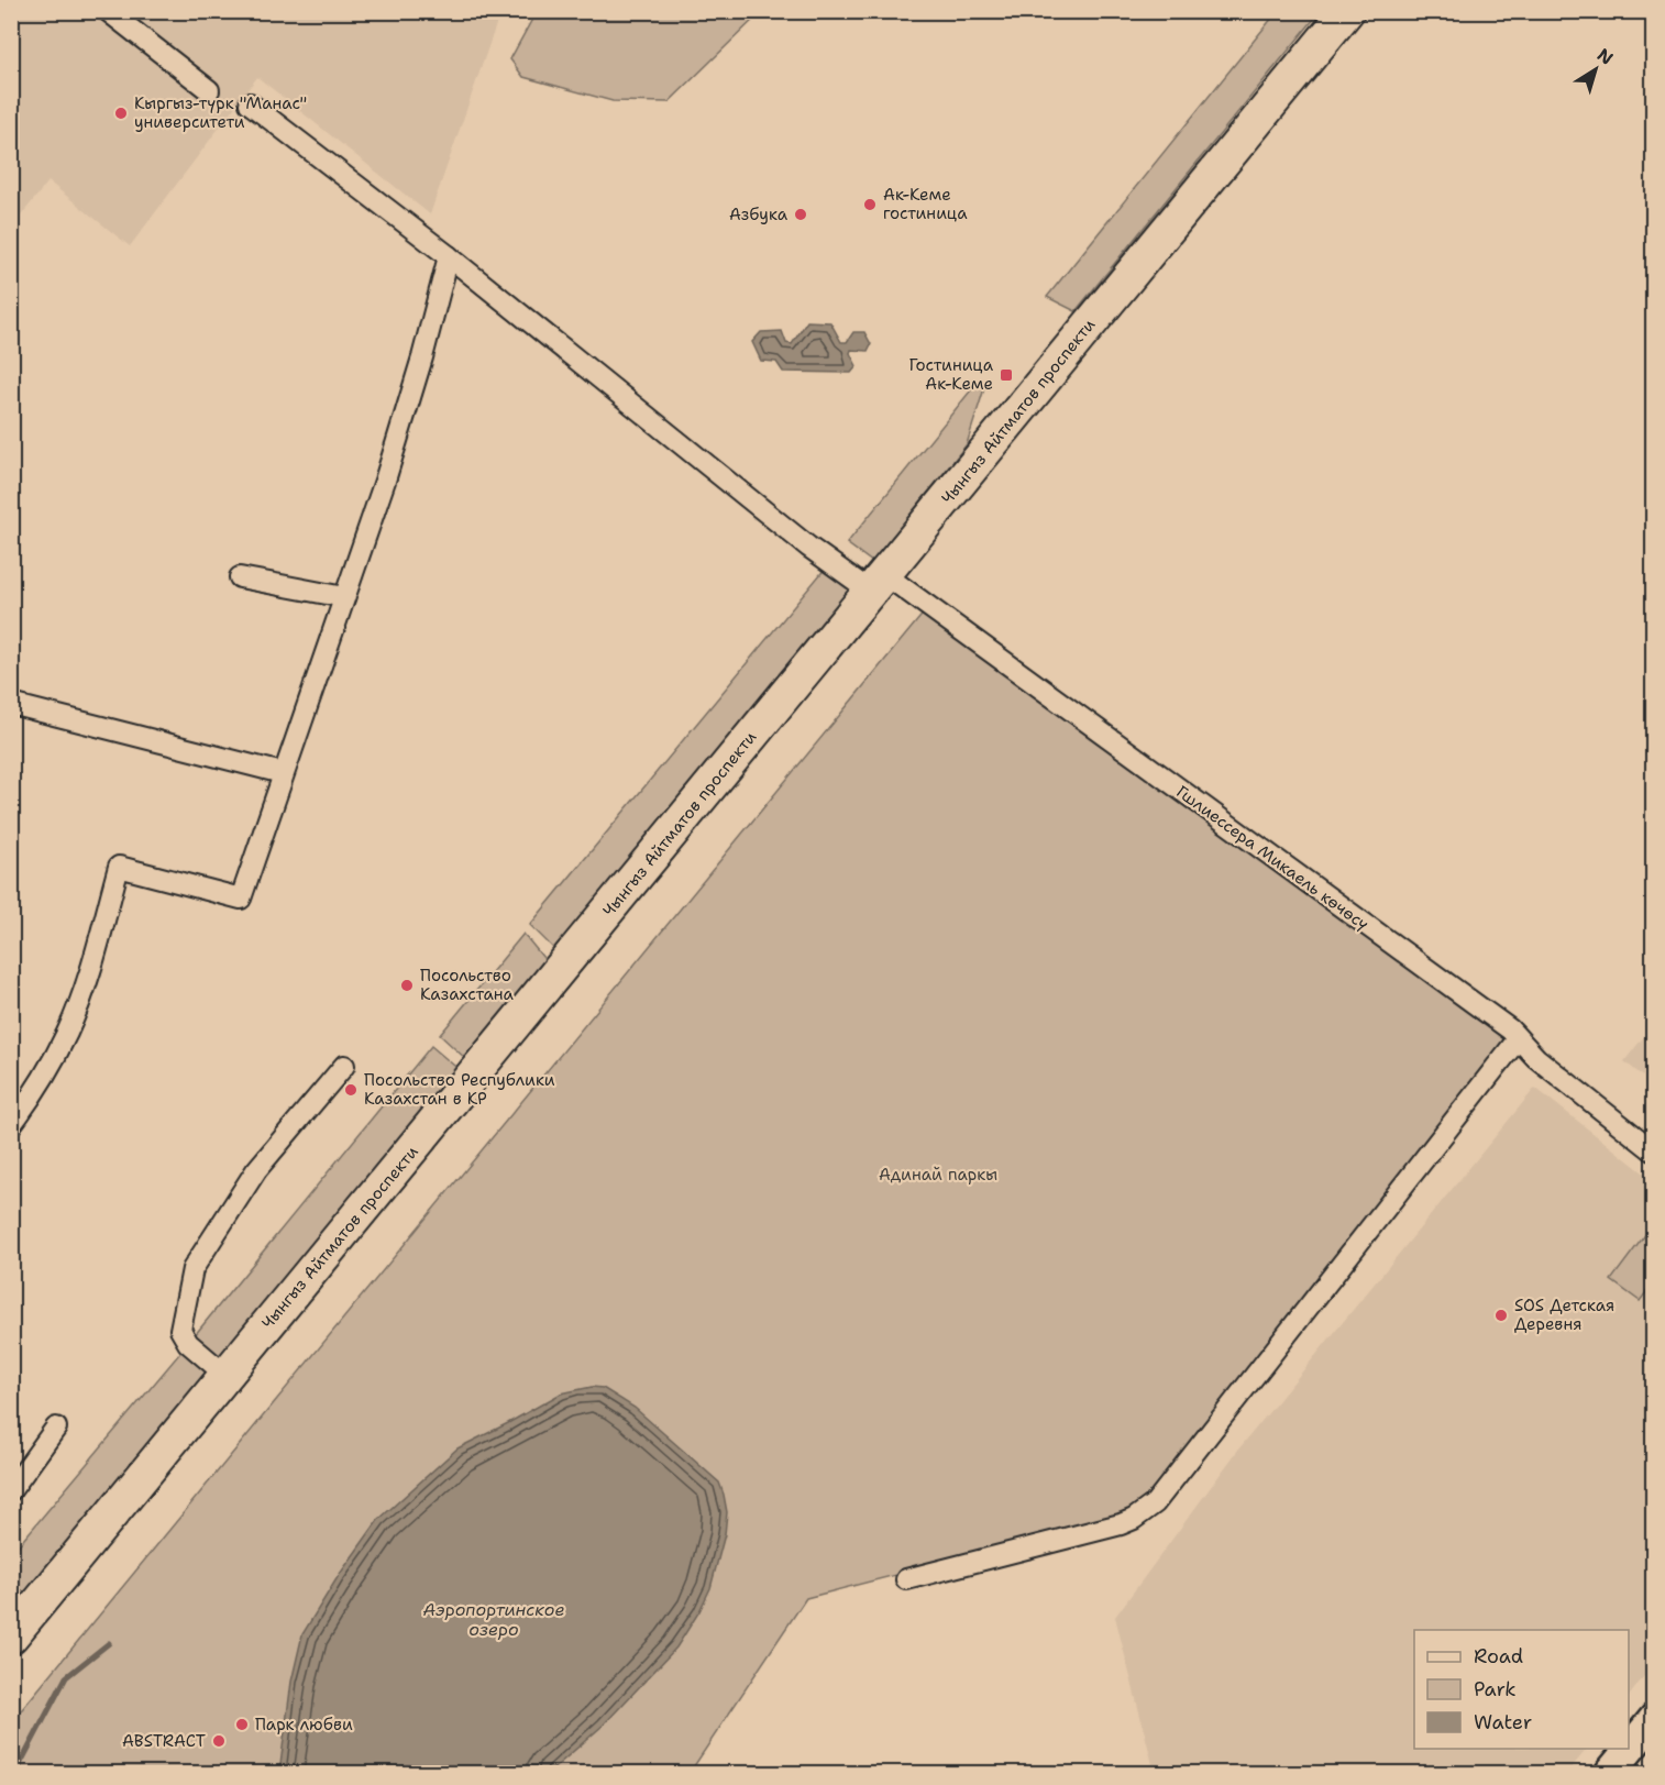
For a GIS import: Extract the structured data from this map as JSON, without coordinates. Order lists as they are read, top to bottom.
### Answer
{
  "streets": {
    "main road": ["Чынгыз Айтматов проспекти"],
    "street": ["Гшлиессера Микаель көчөсү"]
  },
  "crossings": [
    ["Чынгыз Айтматов проспекти", "Гшлиессера Микаель көчөсү"]
  ],
  "water": ["Аэропортинское озеро"],
  "parks": ["Адинай паркы"],
  "places": {
    "other": [
      "Кыргыз-түрк \"Манас\" университети",
      "Ак-Кеме гостиница",
      "Азбука",
      "Посольство Казахстана",
      "Посольство Республики Казахстан в КР",
      "SOS Детская Деревня",
      "Парк любви",
      "ABSTRACT"
    ],
    "transit": ["Гостиница Ак-Кеме"]
  },
  "legend": ["Road", "Park", "Water"],
  "north": "top right"
}
